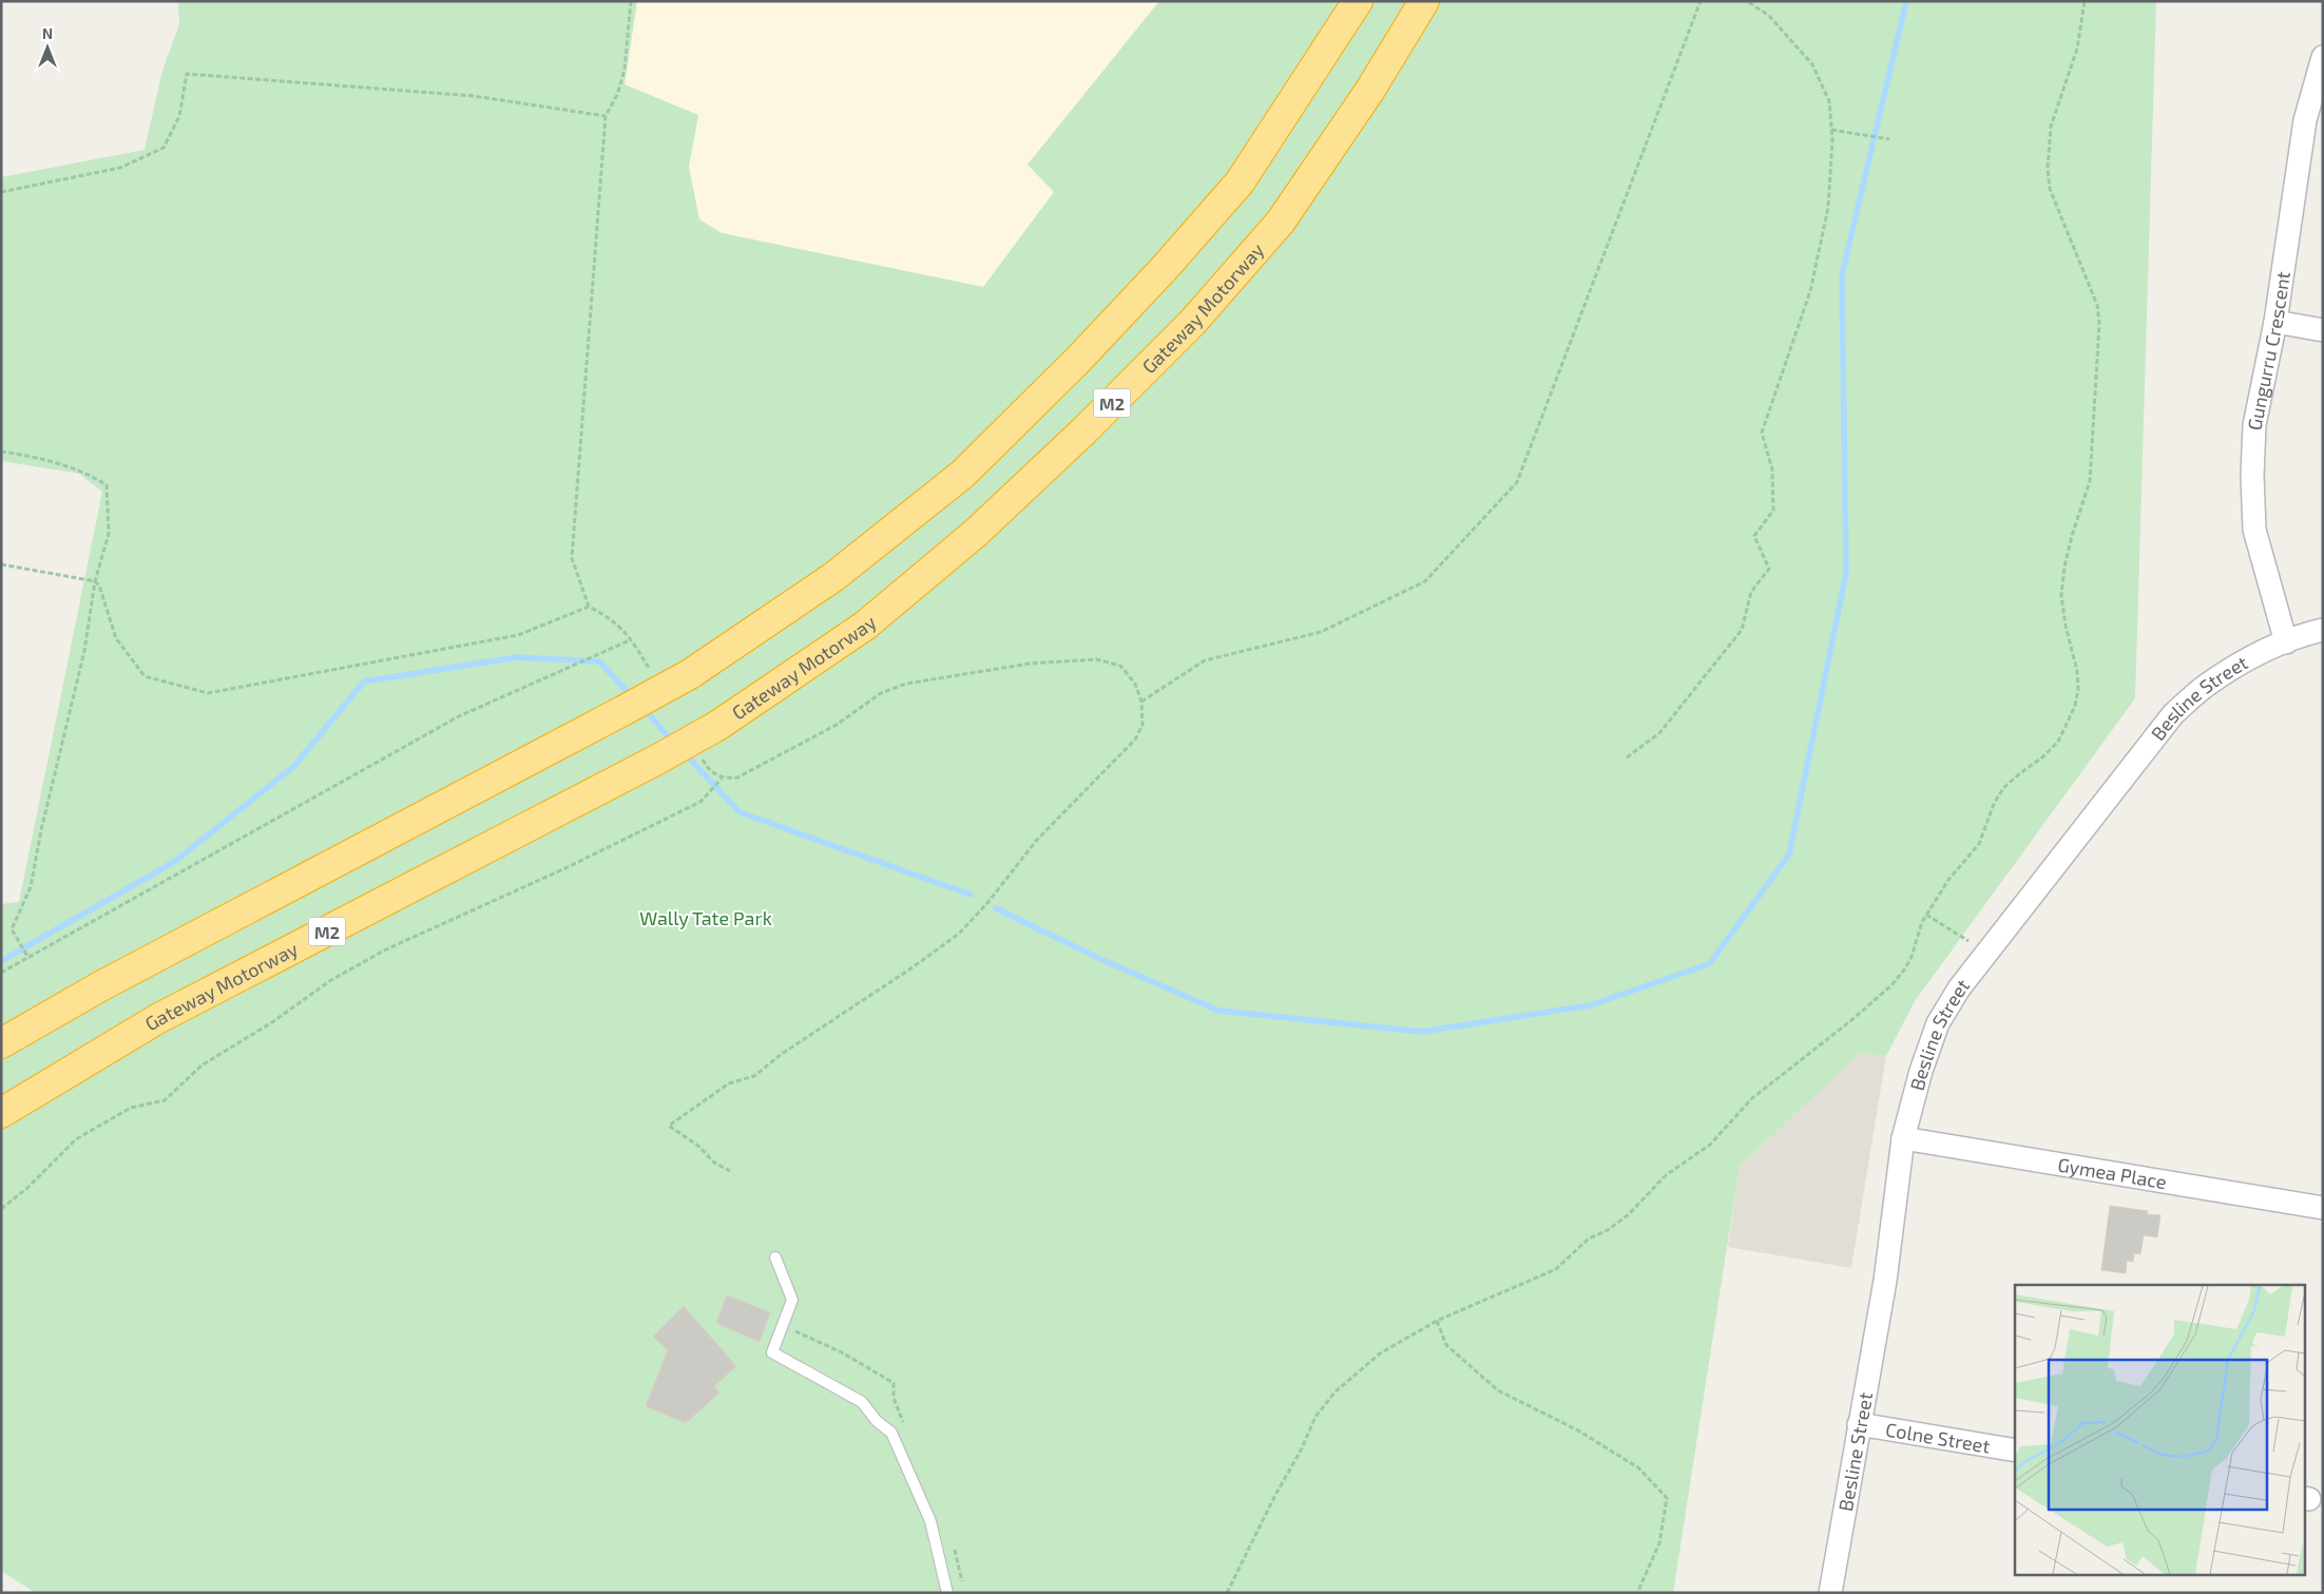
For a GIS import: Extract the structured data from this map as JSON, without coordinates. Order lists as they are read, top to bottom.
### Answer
{
  "streets": {
    "highway": ["Gateway Motorway", "M2"],
    "street": [
      "Gungurru Crescent",
      "Besline Street",
      "Gymea Place",
      "Colne Street"
    ]
  },
  "crossings": [
    ["Gungurru Crescent", "Besline Street"],
    ["Besline Street", "Gymea Place"],
    ["Besline Street", "Colne Street"]
  ],
  "parks": ["Wally Tate Park"],
  "north": "top"
}
